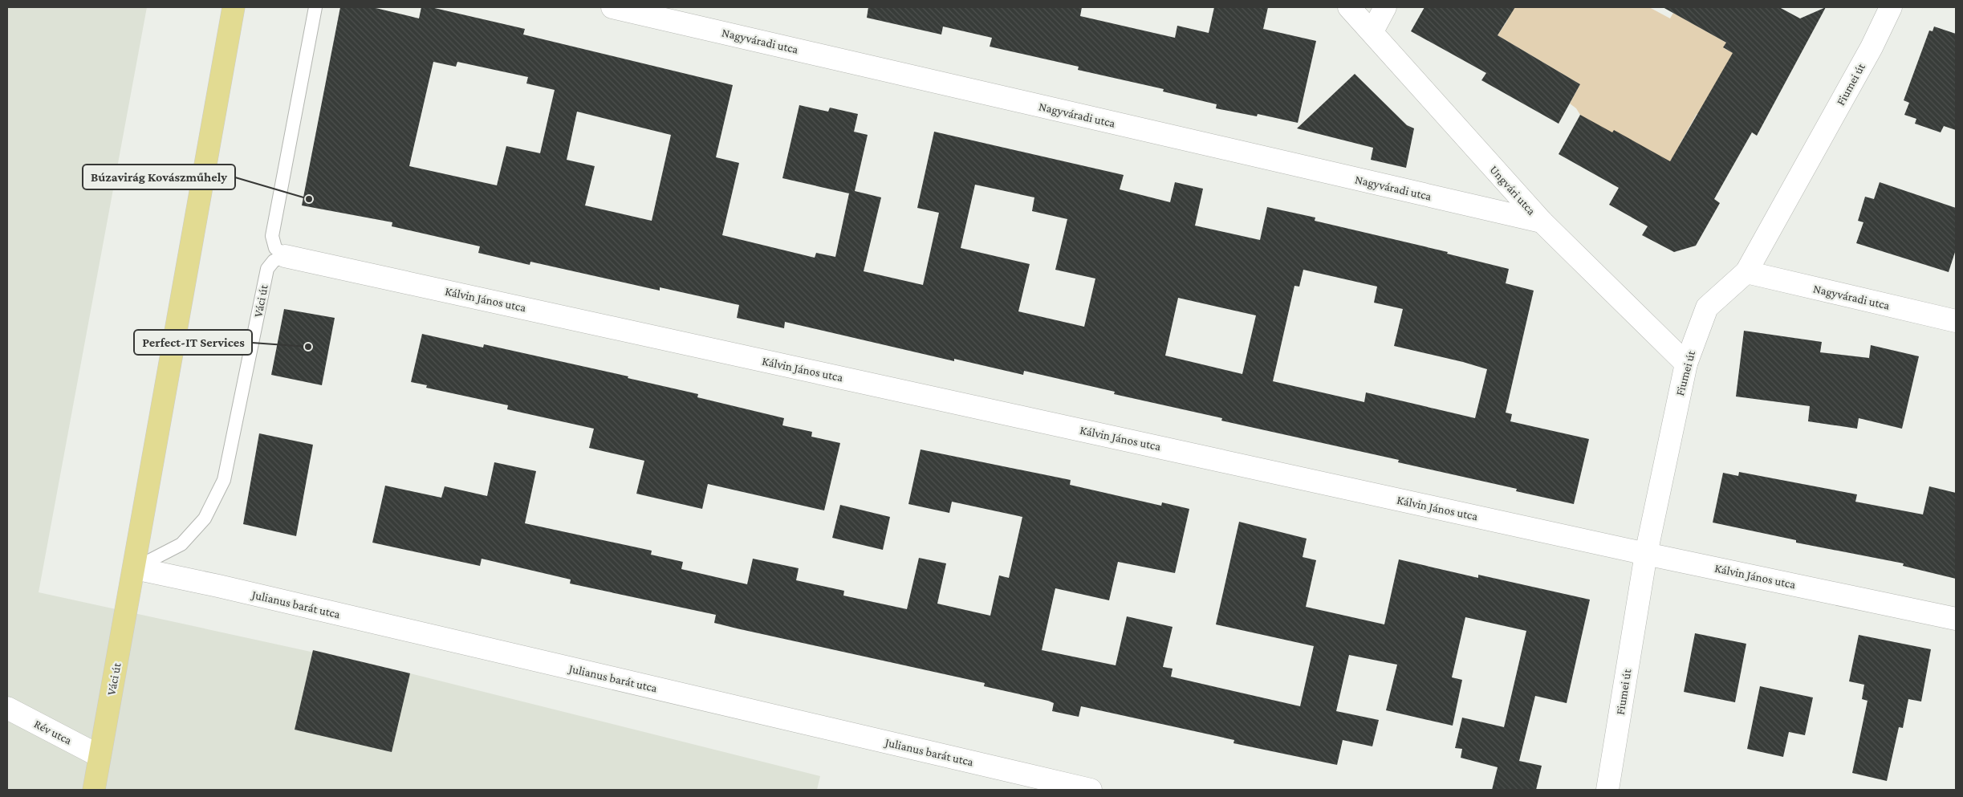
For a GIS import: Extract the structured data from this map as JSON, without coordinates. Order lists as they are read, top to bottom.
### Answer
{
  "streets": {
    "main road": ["Váci út"],
    "street": [
      "Nagyváradi utca",
      "Fiumei út",
      "Ungvári utca",
      "Kálvin János utca",
      "Julianus barát utca",
      "Rév utca"
    ]
  },
  "crossings": [
    ["Nagyváradi utca", "Fiumei út"],
    ["Nagyváradi utca", "Ungvári utca"],
    ["Fiumei út", "Ungvári utca"],
    ["Fiumei út", "Kálvin János utca"],
    ["Kálvin János utca", "Váci út"],
    ["Váci út", "Julianus barát utca"],
    ["Váci út", "Rév utca"]
  ],
  "places": ["Búzavirág Kovászműhely", "Perfect-IT Services"]
}
